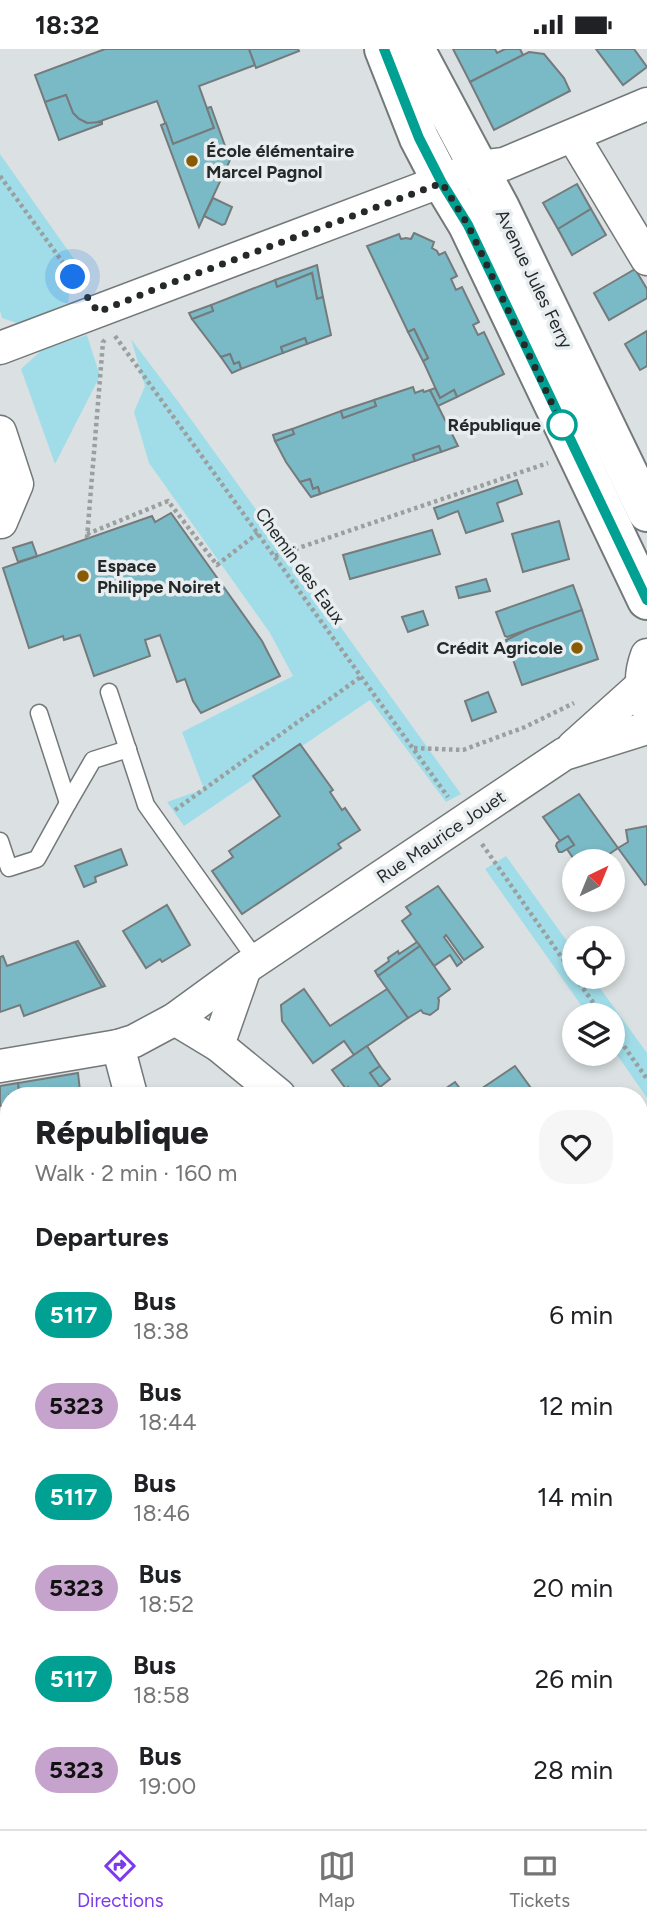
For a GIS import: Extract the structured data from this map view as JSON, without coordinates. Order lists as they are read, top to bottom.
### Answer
{
  "streets": {
    "street": ["Avenue Jules Ferry", "Rue Maurice Jouet"],
    "path": ["Chemin des Eaux"]
  },
  "crossings": [
    ["Chemin des Eaux", "Rue Maurice Jouet"]
  ],
  "places": [
    "École élémentaire Marcel Pagnol",
    "République",
    "Espace Philippe Noiret",
    "Crédit Agricole"
  ],
  "lines": ["bus line 5117"],
  "north": "top right",
  "page": {
    "status": "18:32",
    "heading": [
      ["République", "Walk · 2 min · 160 m"],
      "Departures"
    ],
    "list": [
      {
        "mark": "5117",
        "name": "Bus",
        "note": "18:38",
        "value": "6 min"
      },
      {
        "mark": "5323",
        "name": "Bus",
        "note": "18:44",
        "value": "12 min"
      },
      {
        "mark": "5117",
        "name": "Bus",
        "note": "18:46",
        "value": "14 min"
      },
      {
        "mark": "5323",
        "name": "Bus",
        "note": "18:52",
        "value": "20 min"
      },
      {
        "mark": "5117",
        "name": "Bus",
        "note": "18:58",
        "value": "26 min"
      },
      {
        "mark": "5323",
        "name": "Bus",
        "note": "19:00",
        "value": "28 min"
      }
    ],
    "tabs": ["Directions", "Map", "Tickets"]
  }
}
